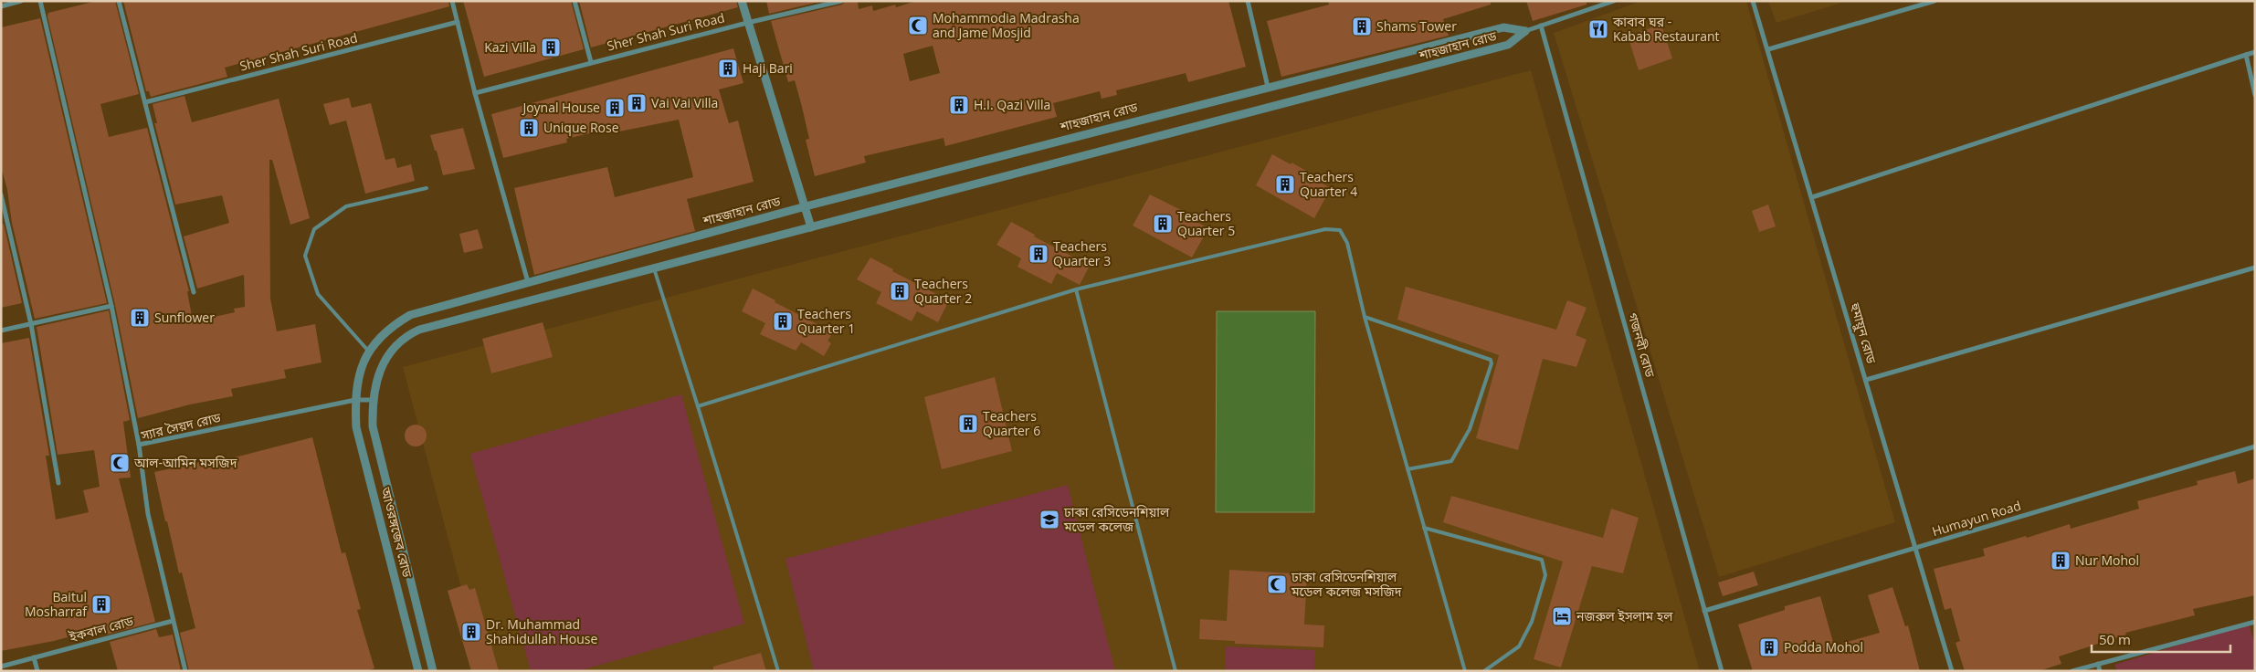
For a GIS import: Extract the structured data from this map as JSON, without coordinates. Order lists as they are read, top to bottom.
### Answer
{
  "streets": {
    "street": [
      "Sher Shah Suri Road",
      "শাহজাহান রোড",
      "হুমায়ুন রোড",
      "গজনবী রোড",
      "স্যার সৈয়দ রোড",
      "Humayun Road",
      "আওরঙ্গজেব রোড",
      "ইকবাল রোড"
    ]
  },
  "crossings": [
    ["শাহজাহান রোড", "স্যার সৈয়দ রোড"],
    ["শাহজাহান রোড", "আওরঙ্গজেব রোড"],
    ["হুমায়ুন রোড", "Humayun Road"],
    ["গজনবী রোড", "Humayun Road"],
    ["স্যার সৈয়দ রোড", "আওরঙ্গজেব রোড"],
    ["স্যার সৈয়দ রোড", "ইকবাল রোড"]
  ],
  "places": {
    "mosque": ["Mohammodia Madrasha and Jame Mosjid", "আল-আমিন মসজিদ", "ঢাকা রেসিডেনশিয়াল মডেল কলেজ মসজিদ"],
    "building": [
      "Shams Tower",
      "Kazi Villa",
      "Haji Bari",
      "Vai Vai Villa",
      "H.I. Qazi Villa",
      "Joynal House",
      "Unique Rose",
      "Teachers Quarter 4",
      "Teachers Quarter 5",
      "Teachers Quarter 3",
      "Teachers Quarter 2",
      "Sunflower",
      "Teachers Quarter 1",
      "Teachers Quarter 6",
      "Nur Mohol",
      "Baitul Mosharraf",
      "Dr. Muhammad Shahidullah House",
      "Podda Mohol"
    ],
    "restaurant": ["কাবাব ঘর - Kabab Restaurant"],
    "school or university": ["ঢাকা রেসিডেনশিয়াল মডেল কলেজ"],
    "hotel": ["নজরুল ইসলাম হল"]
  },
  "scale_bar": "50 m"
}
